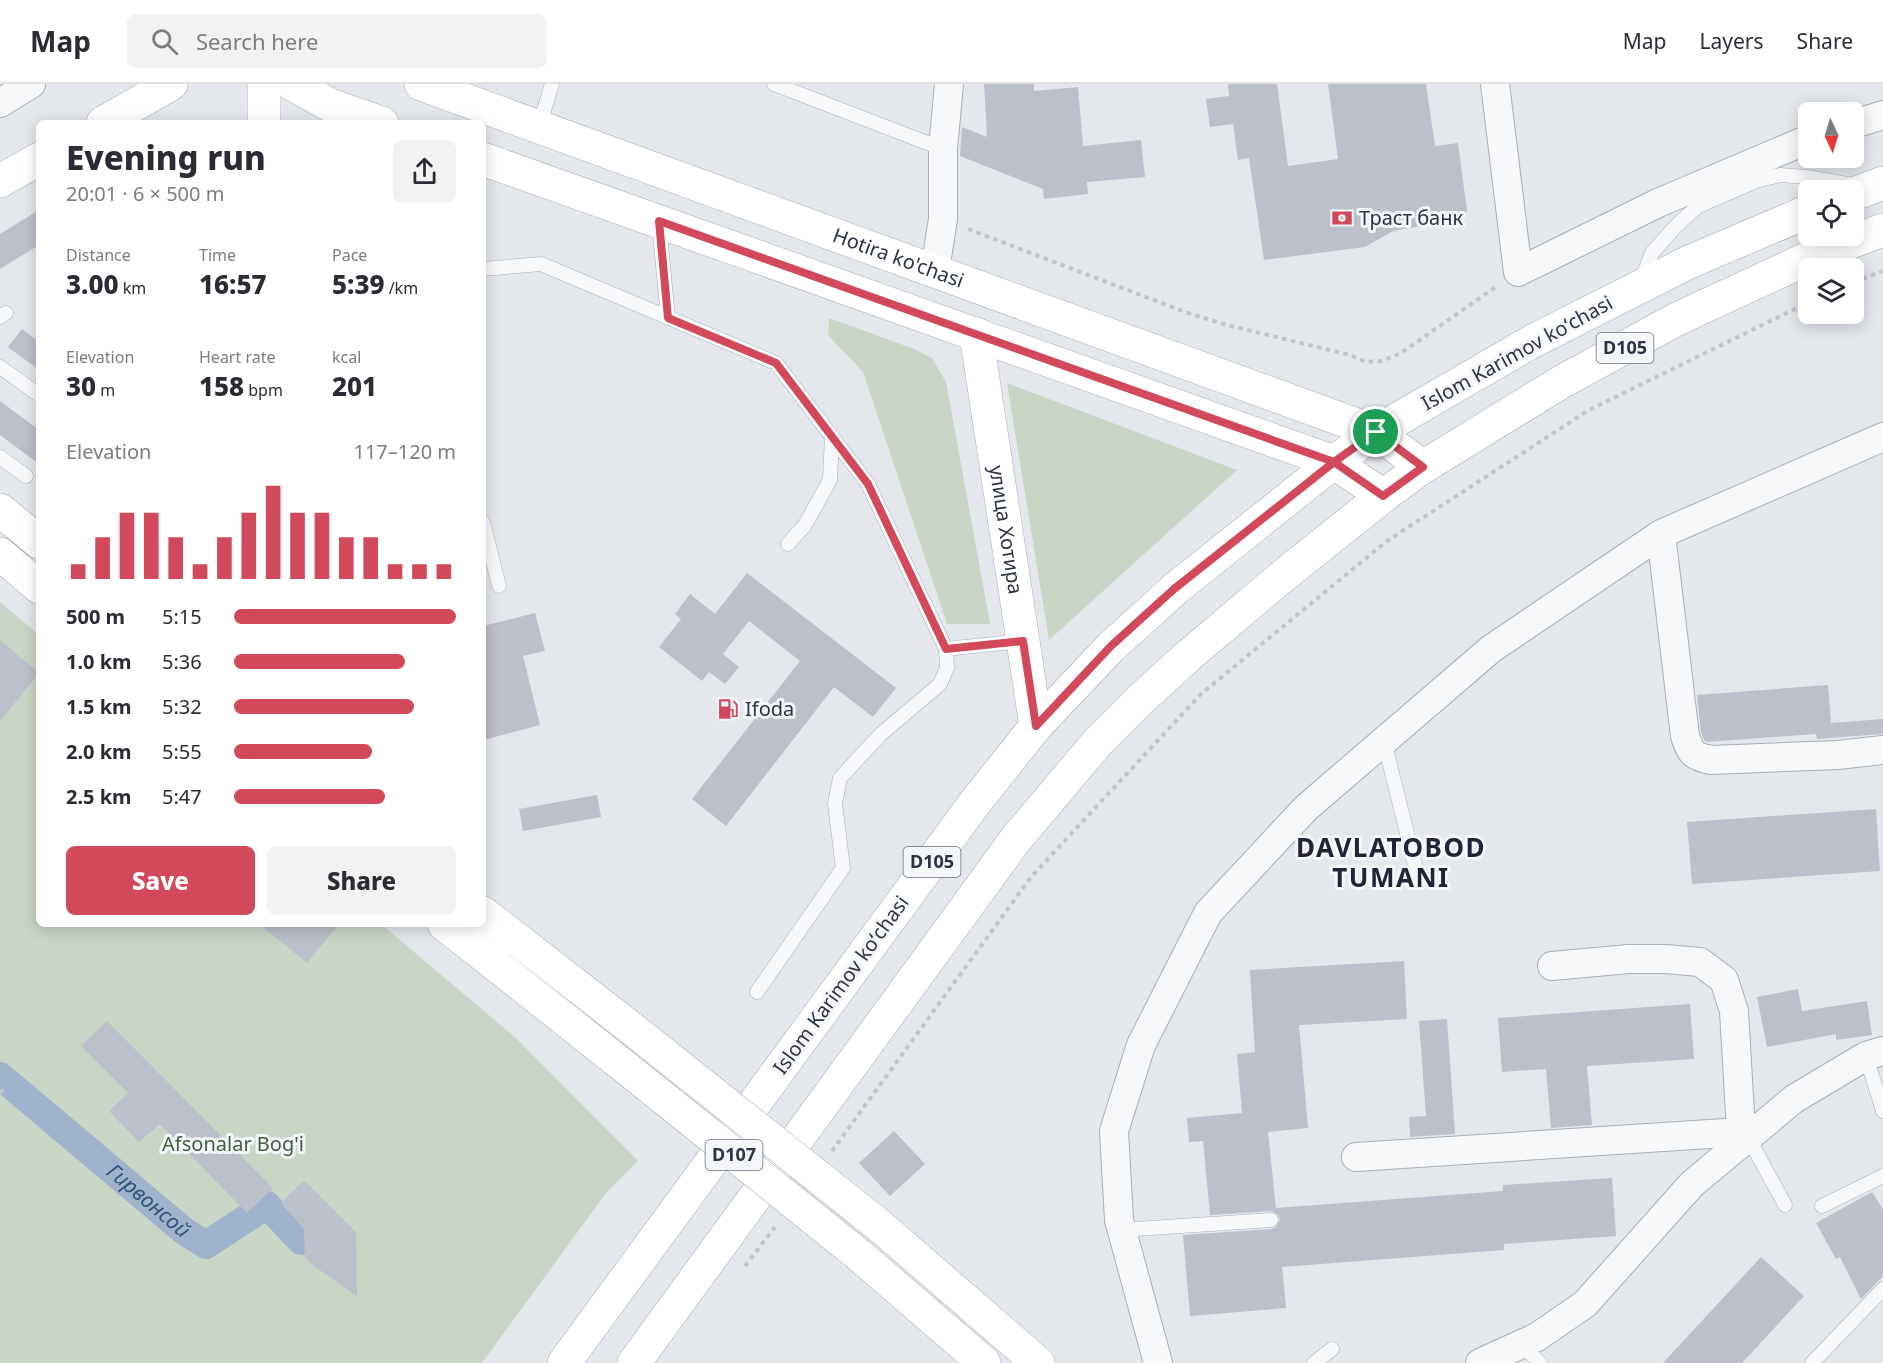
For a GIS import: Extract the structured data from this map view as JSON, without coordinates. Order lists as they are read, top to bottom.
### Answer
{
  "streets": {
    "main road": [
      "Hotira ko'chasi",
      "D105",
      "Islom Karimov koʻchasi",
      "улица Хотира",
      "D107"
    ]
  },
  "crossings": [
    ["Hotira ko'chasi", "D105"],
    ["Hotira ko'chasi", "Islom Karimov koʻchasi"],
    ["Islom Karimov koʻchasi", "улица Хотира"]
  ],
  "districts": ["DAVLATOBOD TUMANI"],
  "water": ["Гирвонсой"],
  "parks": ["Afsonalar Bog'i"],
  "places": {
    "bank": ["Траст банк"],
    "fuel station": ["Ifoda"]
  },
  "north": "bottom",
  "page": {
    "header": "Map",
    "search": "Search here",
    "nav": ["Map", "Layers", "Share"],
    "heading": ["Evening run", "20:01 · 6 × 500 m"],
    "stats": [
      ["Distance", "3.00 km"],
      ["Time", "16:57"],
      ["Pace", "5:39 /km"],
      ["Elevation", "30 m"],
      ["Heart rate", "158 bpm"],
      ["kcal", "201"]
    ],
    "chart": ["Elevation", "117–120 m"],
    "list": [
      {
        "name": "500 m",
        "note": "5:15"
      },
      {
        "name": "1.0 km",
        "note": "5:36"
      },
      {
        "name": "1.5 km",
        "note": "5:32"
      },
      {
        "name": "2.0 km",
        "note": "5:55"
      },
      {
        "name": "2.5 km",
        "note": "5:47"
      }
    ],
    "buttons": ["Save", "Share"]
  }
}
